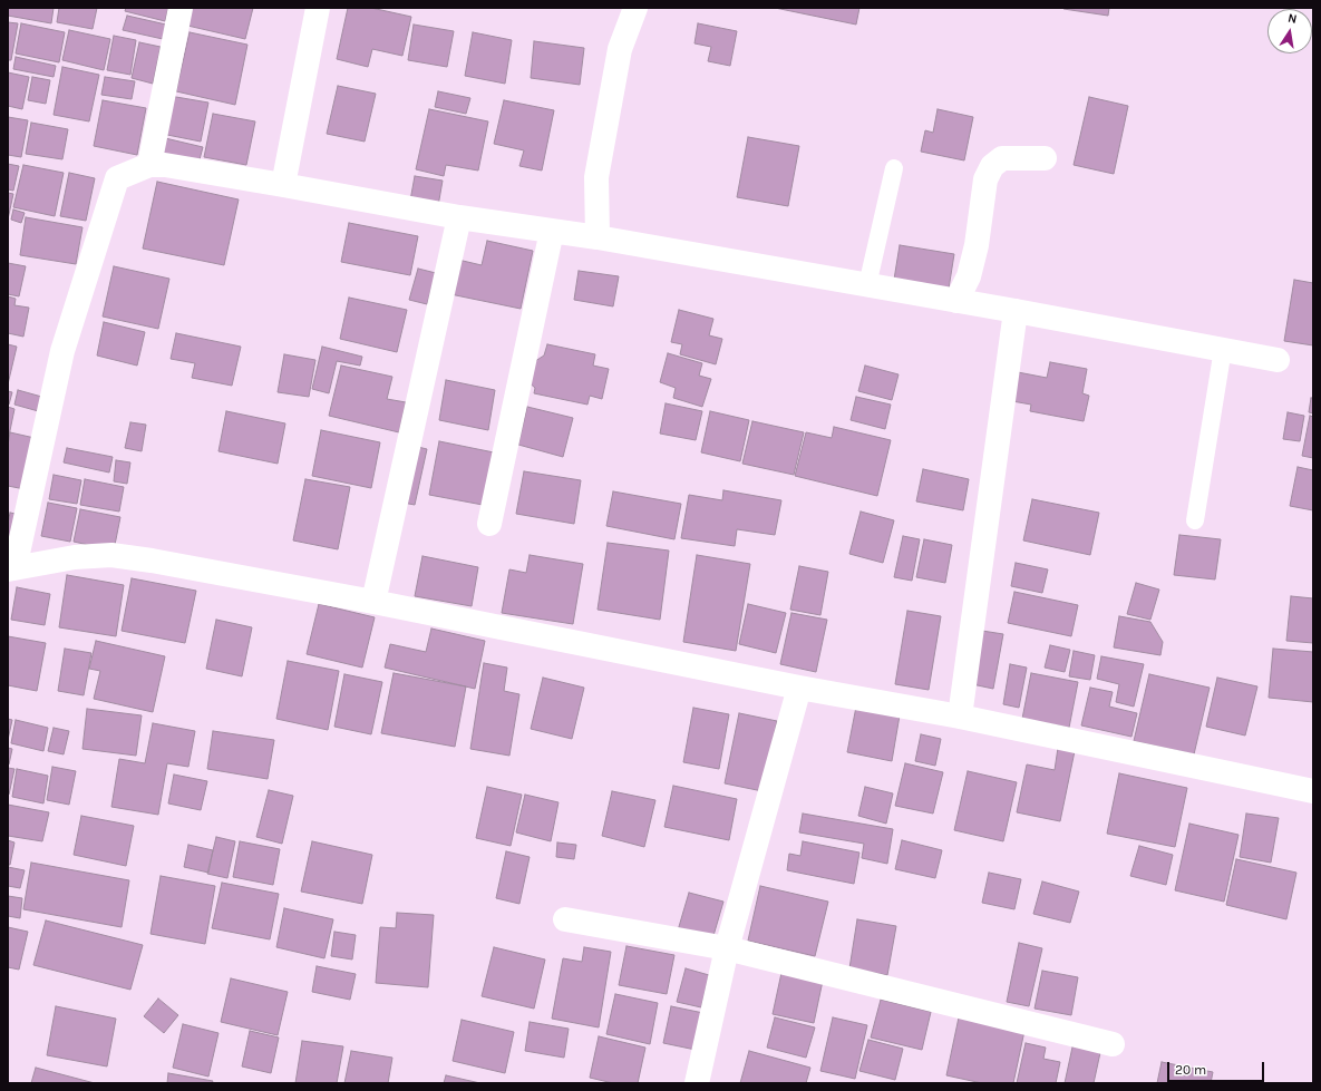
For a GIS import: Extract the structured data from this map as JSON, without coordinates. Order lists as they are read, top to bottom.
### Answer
{
  "scale_bar": "20 m",
  "north": "top"
}
